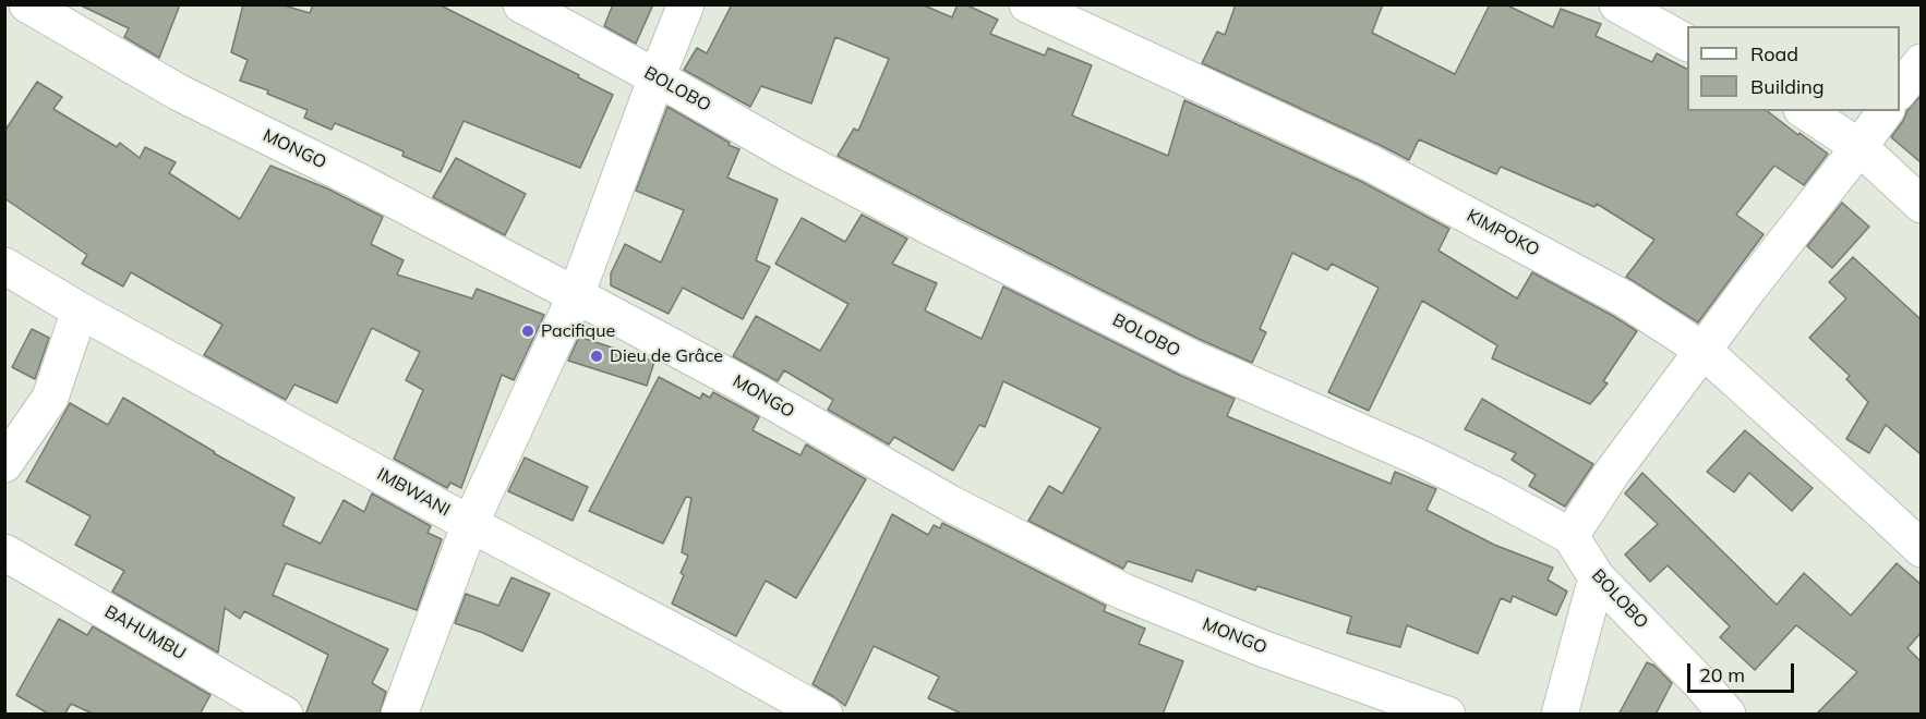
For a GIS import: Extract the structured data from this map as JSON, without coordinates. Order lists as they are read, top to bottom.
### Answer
{
  "streets": {
    "street": [
      "BOLOBO",
      "MONGO",
      "KIMPOKO",
      "IMBWANI",
      "BAHUMBU"
    ]
  },
  "places": ["Pacifique", "Dieu de Grâce"],
  "legend": ["Road", "Building"],
  "scale_bar": "20 m"
}
